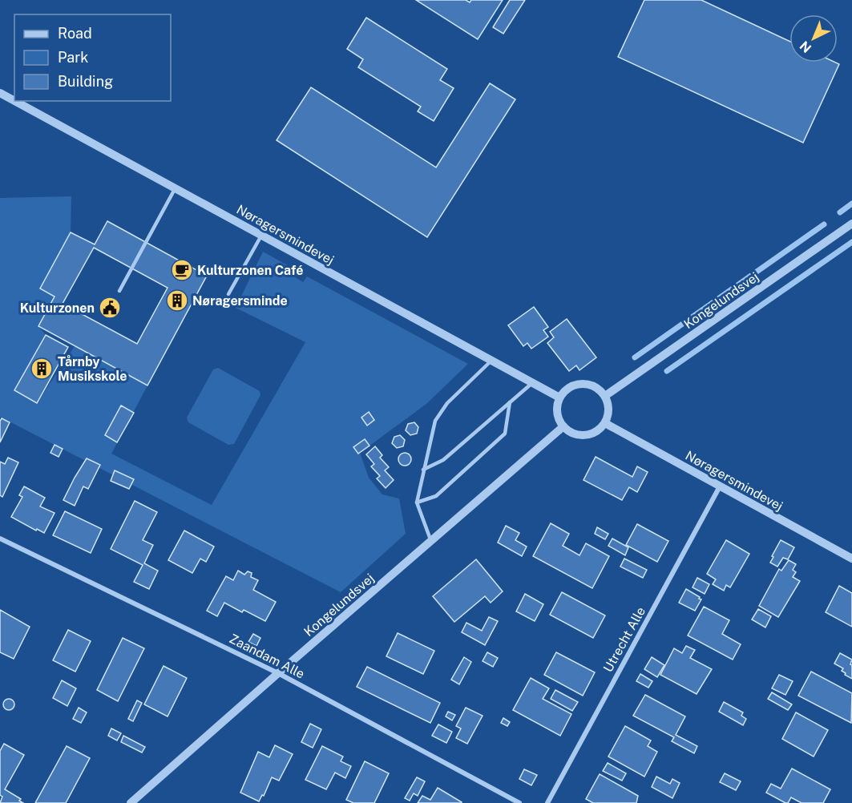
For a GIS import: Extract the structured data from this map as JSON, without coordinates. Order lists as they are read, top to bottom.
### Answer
{
  "streets": {
    "street": [
      "Nøragersmindevej",
      "Kongelundsvej",
      "Utrecht Alle",
      "Zaandam Alle"
    ]
  },
  "crossings": [
    ["Nøragersmindevej", "Kongelundsvej"],
    ["Nøragersmindevej", "Utrecht Alle"],
    ["Kongelundsvej", "Zaandam Alle"]
  ],
  "places": {
    "cafe": ["Kulturzonen Café"],
    "building": ["Nøragersminde", "Tårnby Musikskole"],
    "public building": ["Kulturzonen"]
  },
  "legend": ["Road", "Park", "Building"],
  "north": "bottom left"
}
